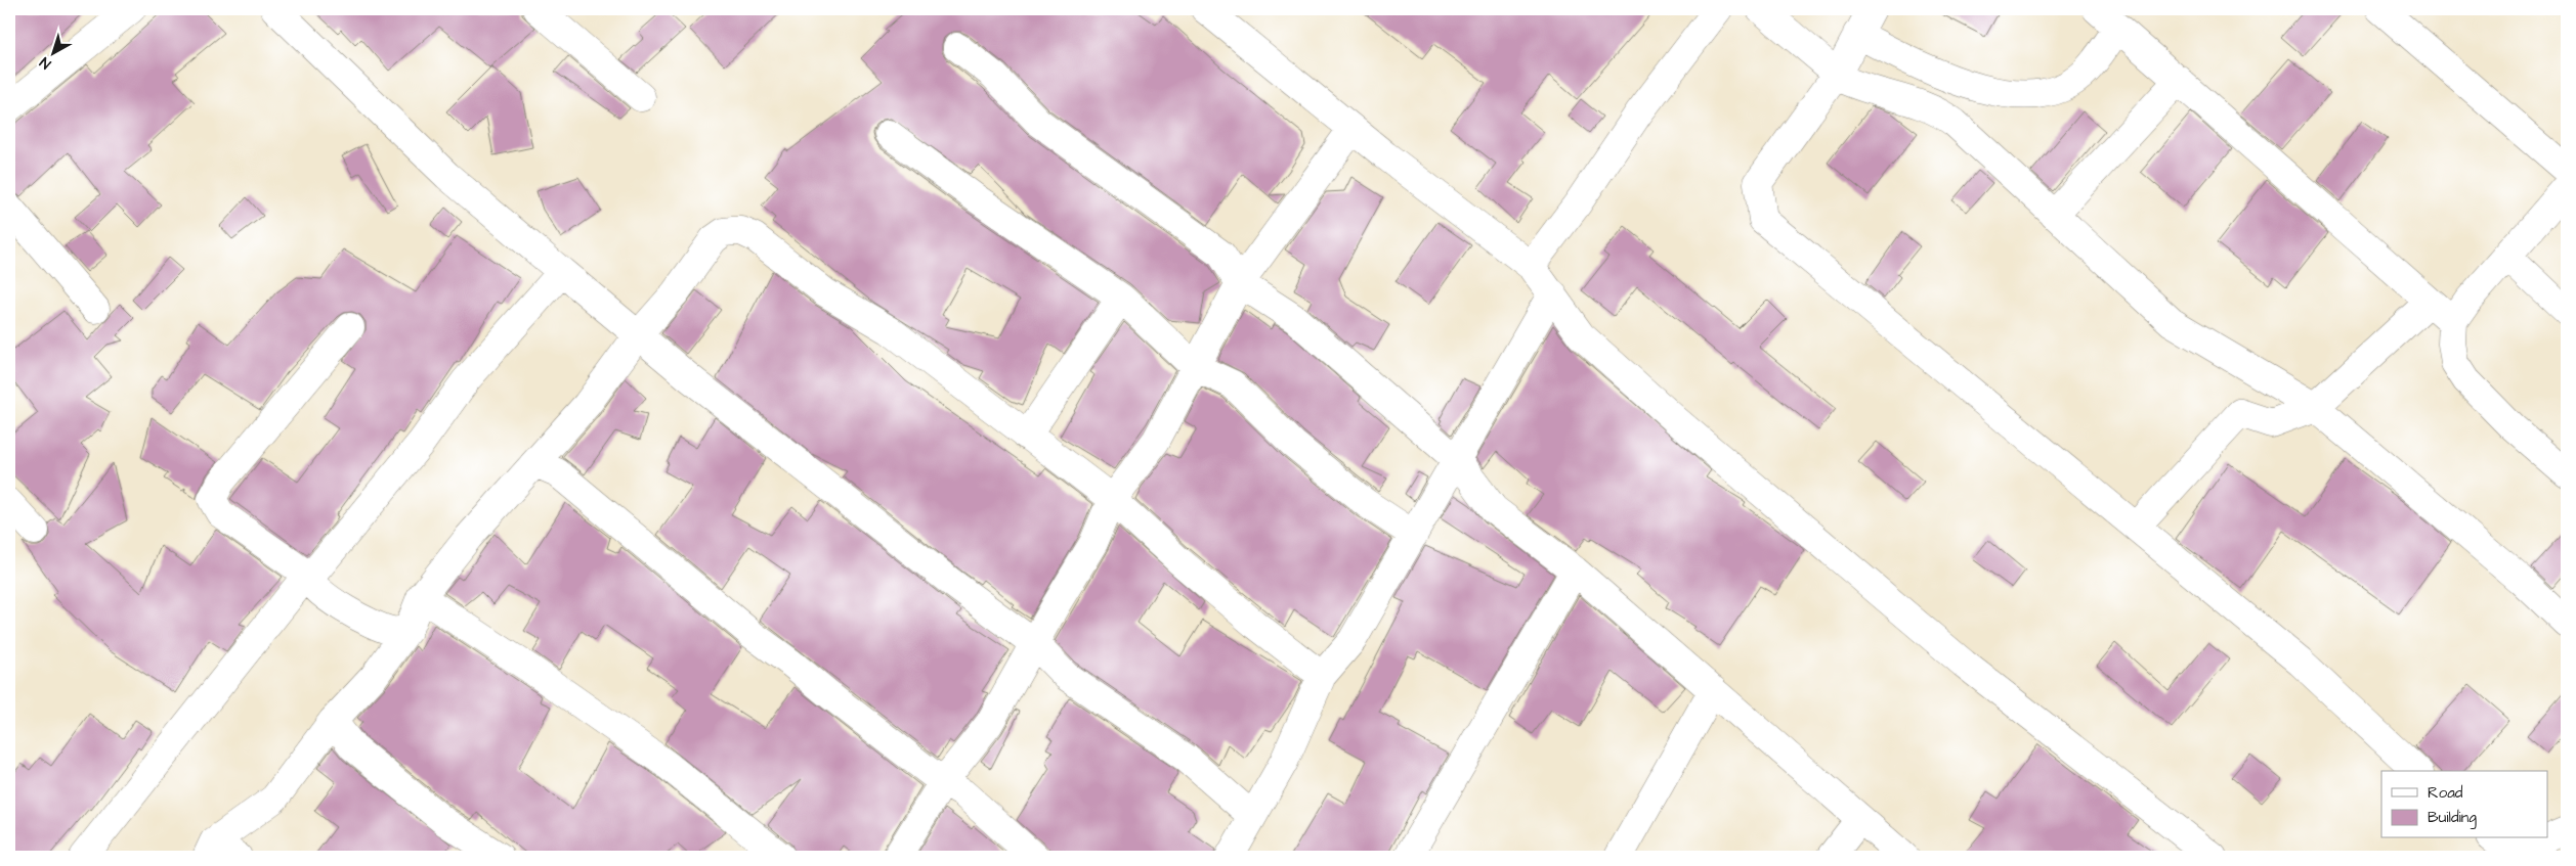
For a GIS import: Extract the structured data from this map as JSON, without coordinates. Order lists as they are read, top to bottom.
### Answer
{
  "legend": ["Road", "Building"],
  "north": "bottom left"
}
